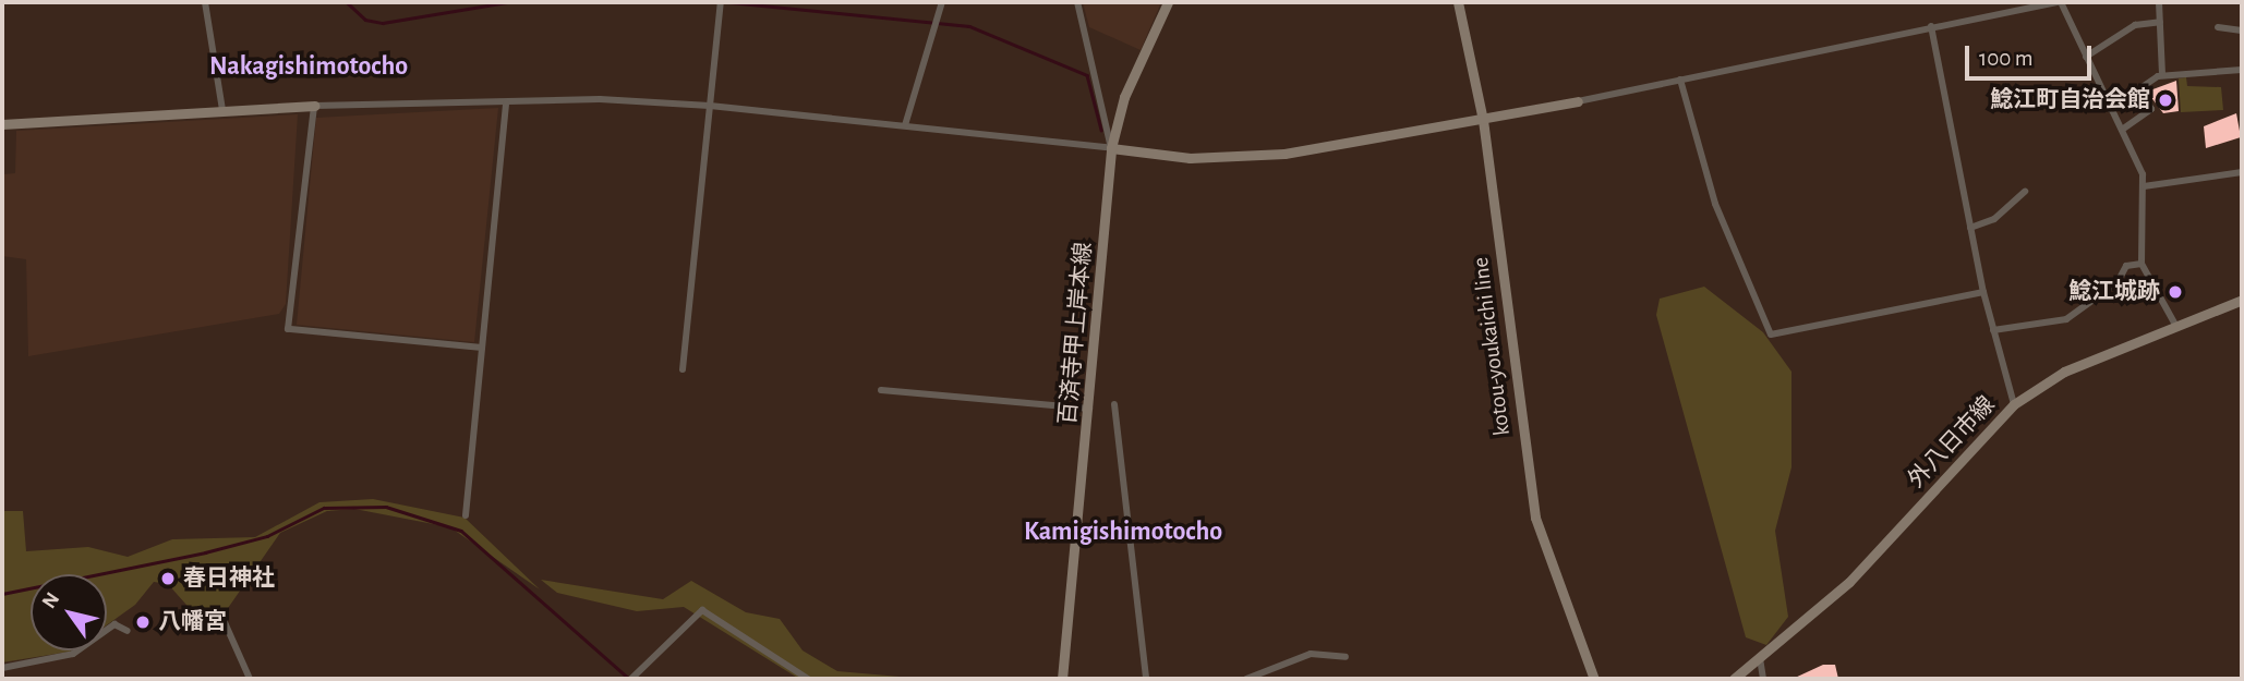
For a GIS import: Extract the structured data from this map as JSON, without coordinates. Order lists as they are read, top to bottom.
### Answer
{
  "streets": {
    "main road": ["百済寺甲上岸本線", "kotou-youkaichi line", "外八日市線"]
  },
  "districts": ["Nakagishimotocho", "Kamigishimotocho"],
  "places": [
    "鯰江町自治会館",
    "鯰江城跡",
    "春日神社",
    "八幡宮"
  ],
  "scale_bar": "100 m",
  "north": "top left"
}
